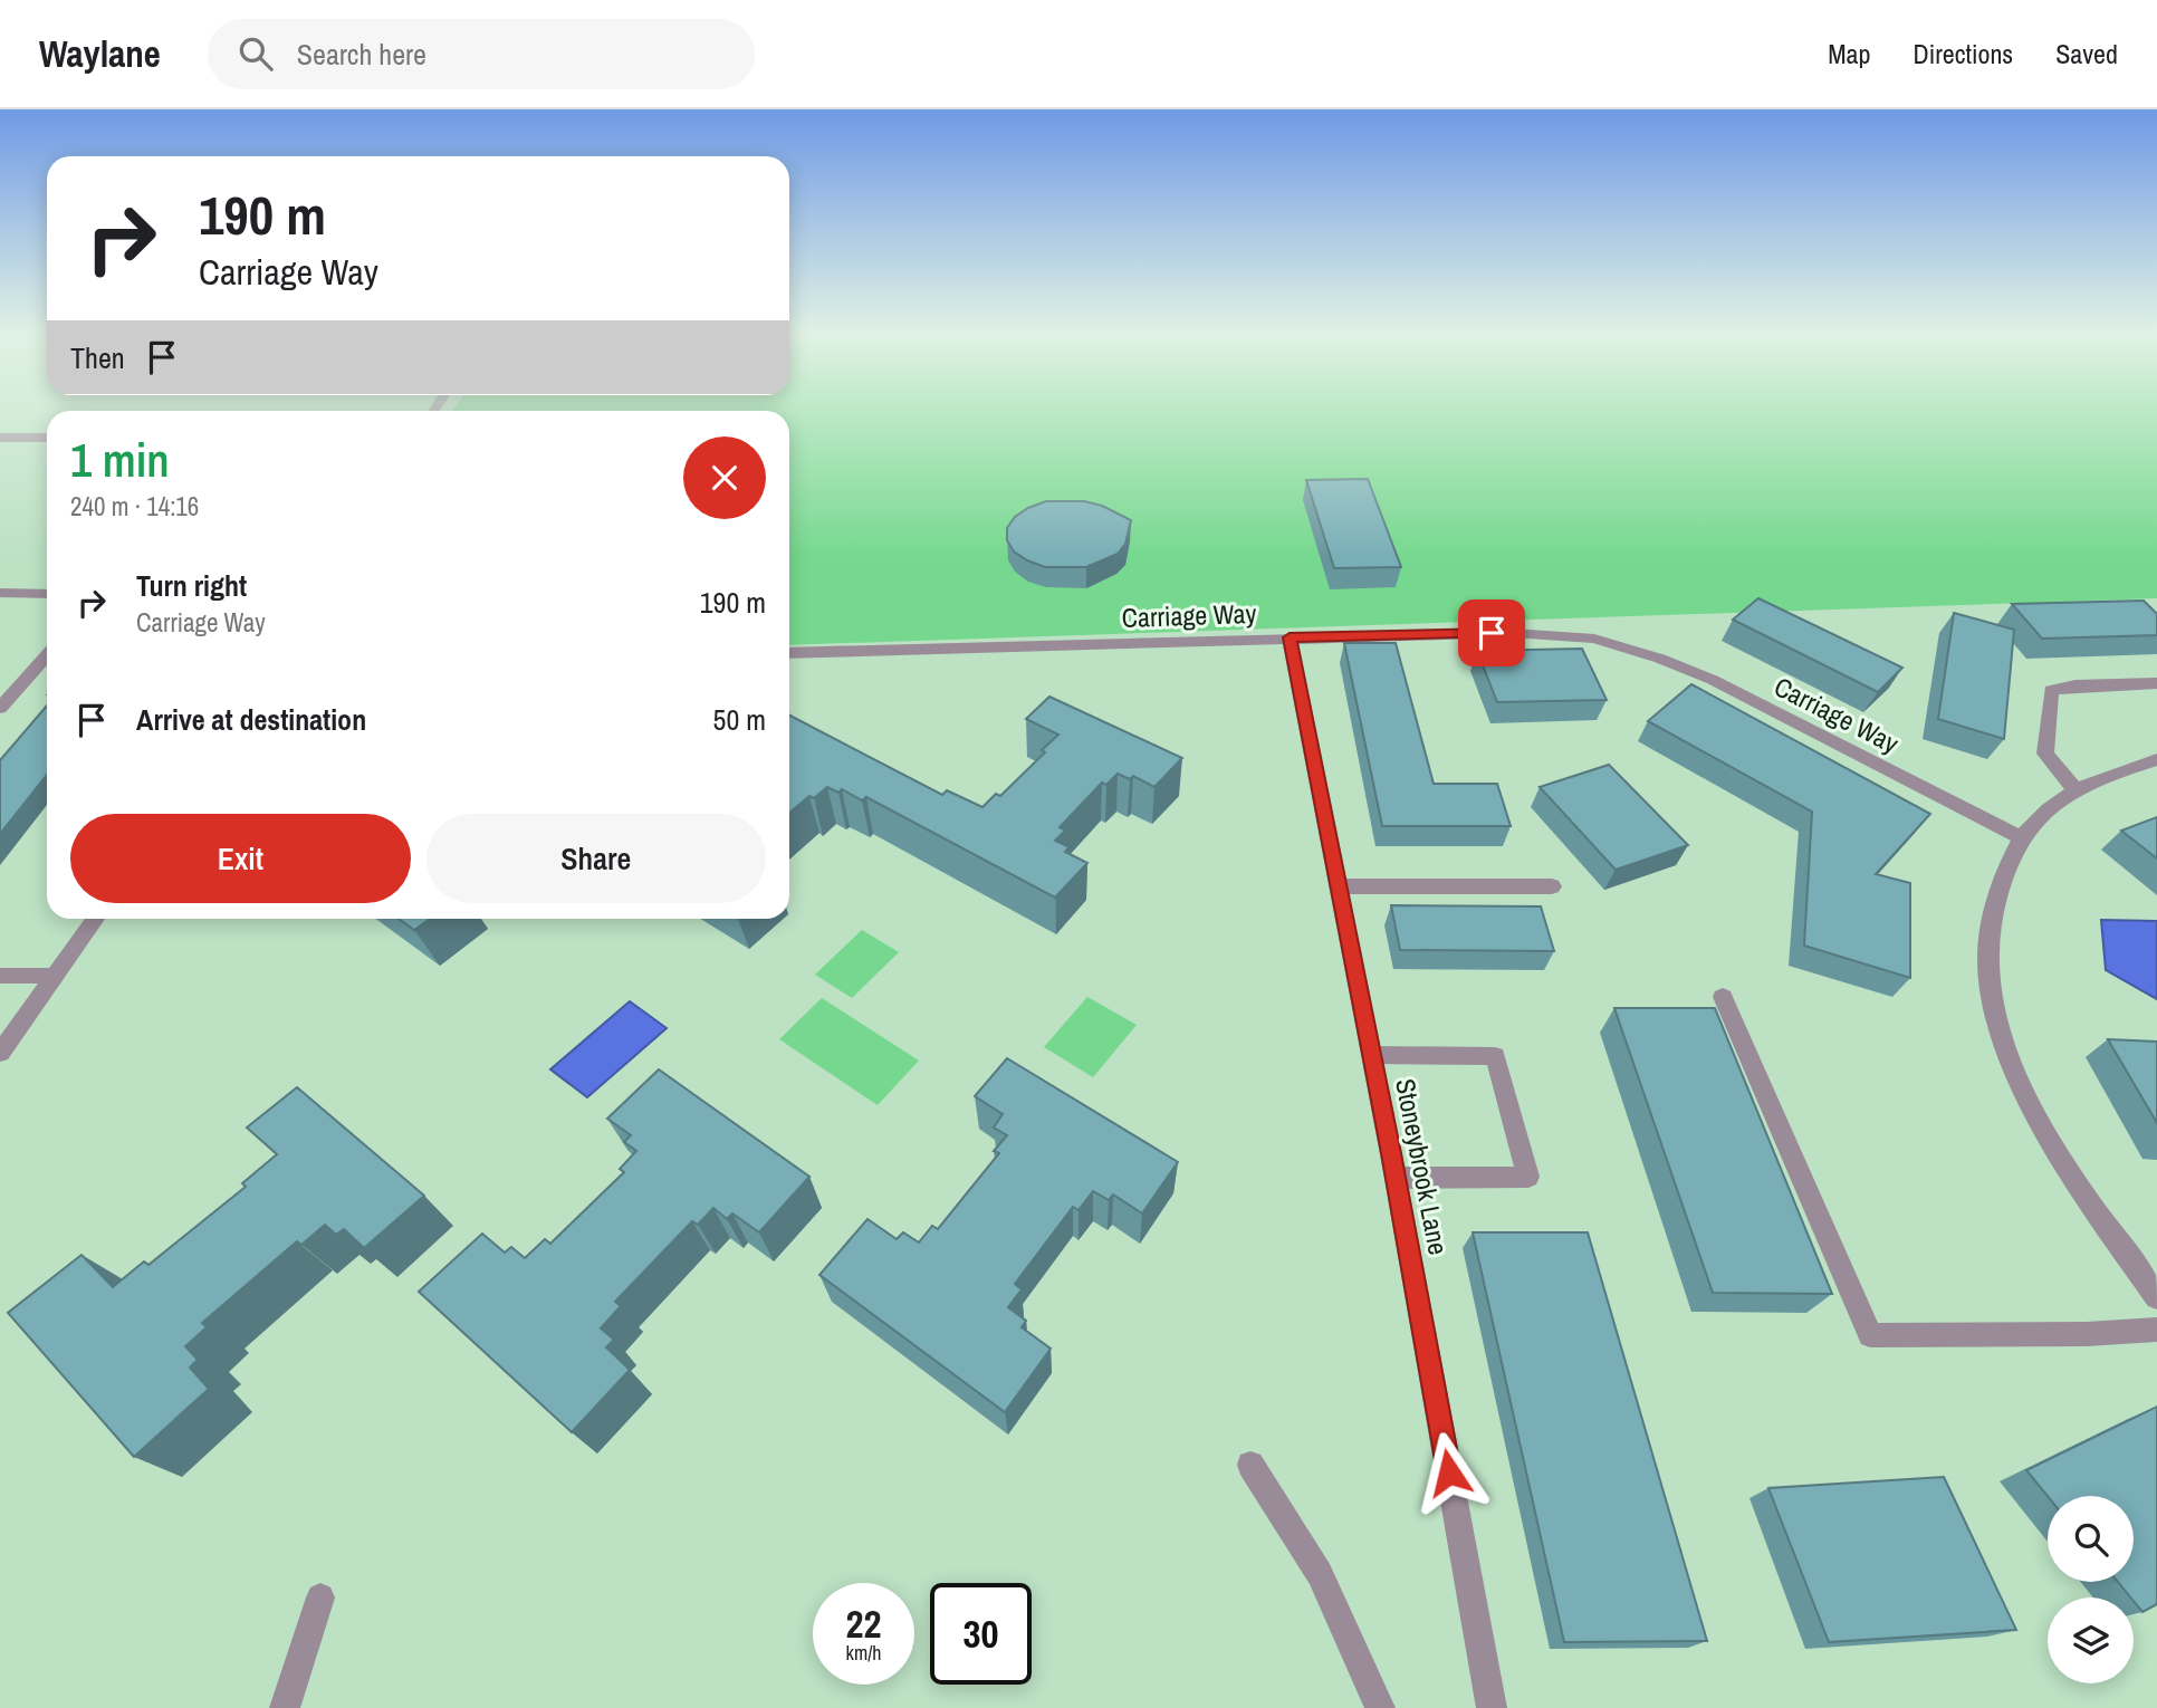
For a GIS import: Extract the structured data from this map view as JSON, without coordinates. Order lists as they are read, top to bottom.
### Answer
{
  "streets": {
    "street": ["Carriage Way", "Stoneybrook Lane"]
  },
  "crossings": [
    ["Carriage Way", "Stoneybrook Lane"]
  ],
  "page": {
    "header": "Waylane",
    "search": "Search here",
    "nav": ["Map", "Directions", "Saved"],
    "turn": ["190 m", "Carriage Way"],
    "then": "Then",
    "heading": ["1 min", "240 m · 14:16"],
    "list": [
      {
        "name": "Turn right",
        "note": "Carriage Way",
        "value": "190 m"
      },
      {
        "name": "Arrive at destination",
        "value": "50 m"
      }
    ],
    "buttons": ["Exit", "Share"],
    "speed": "22 km/h",
    "limit": "30"
  }
}
